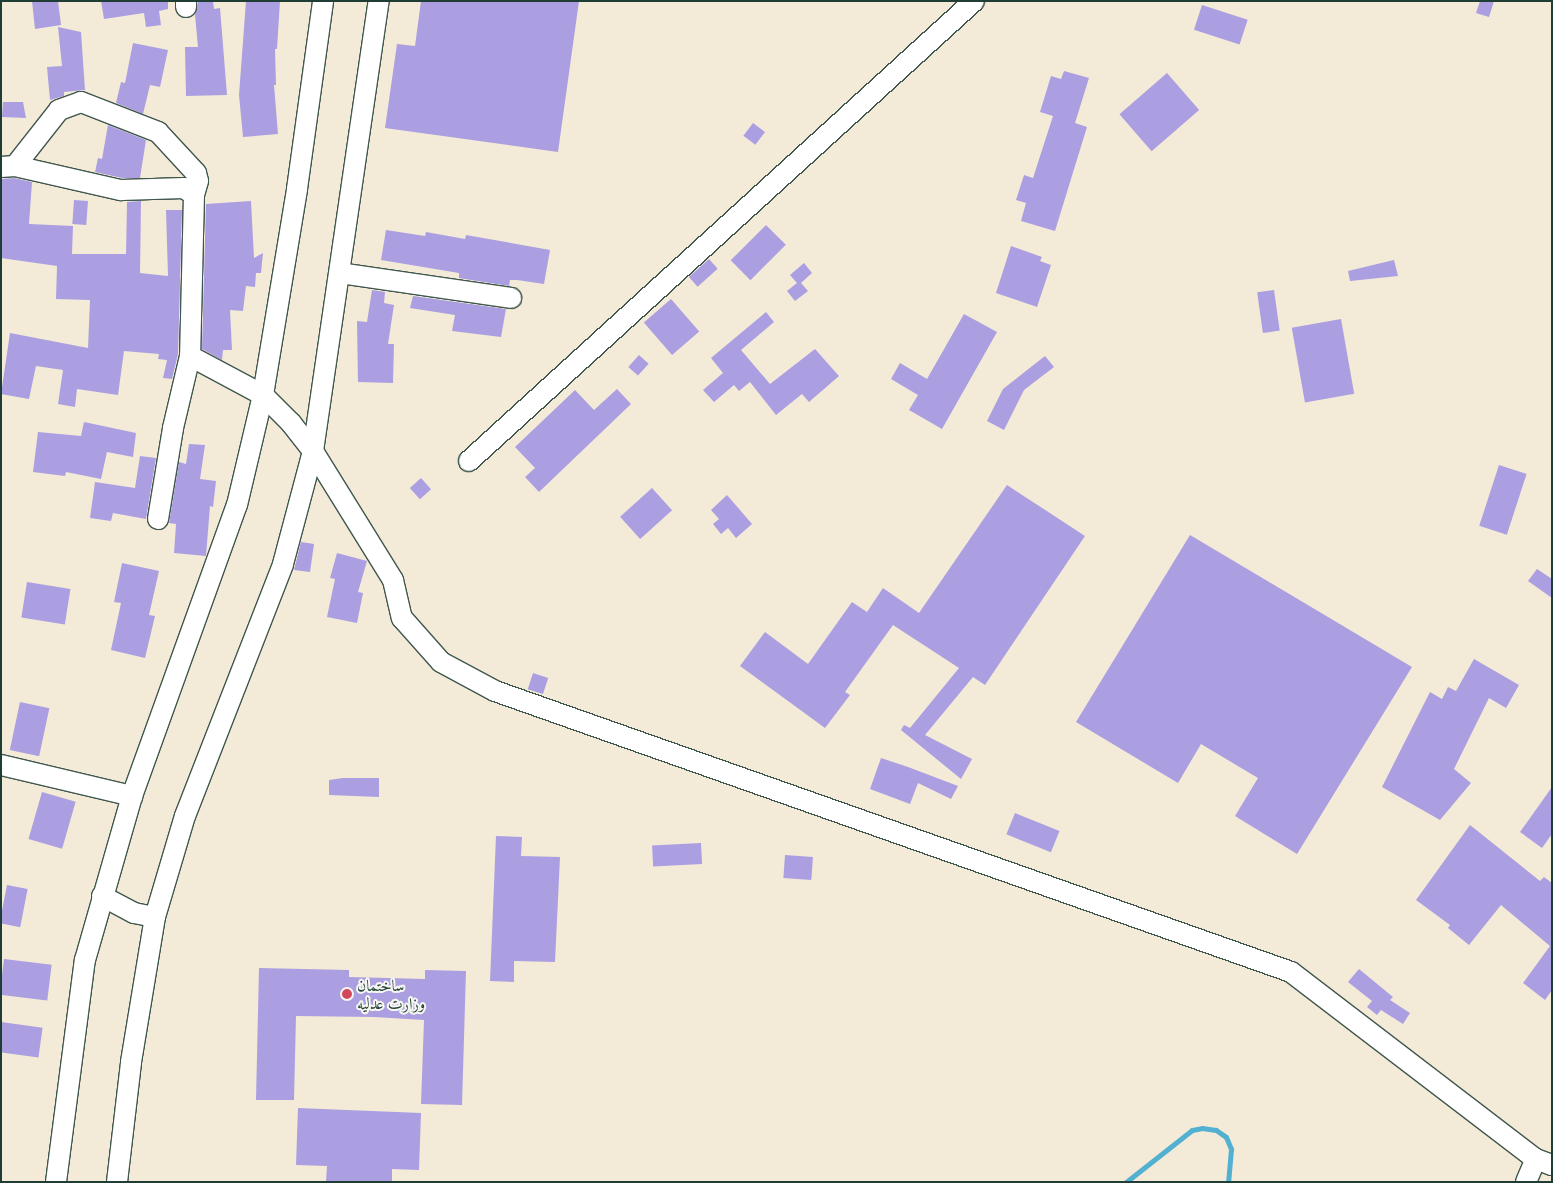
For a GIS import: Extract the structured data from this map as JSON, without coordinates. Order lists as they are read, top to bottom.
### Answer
{
  "places": ["ساختمان وزارت عدلیه"]
}
